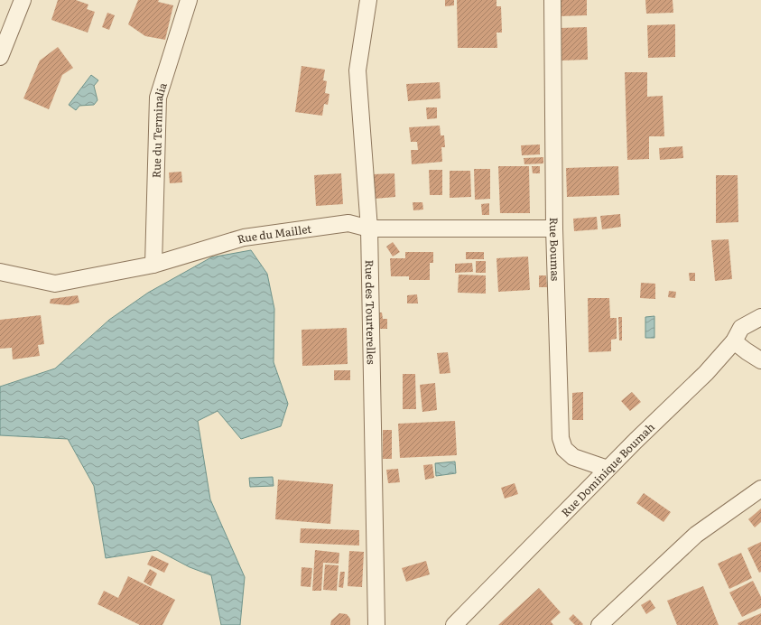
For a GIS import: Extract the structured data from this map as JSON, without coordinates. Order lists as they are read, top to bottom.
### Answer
{
  "streets": {
    "street": [
      "Rue du Terminalia",
      "Rue du Maillet",
      "Rue Boumas",
      "Rue des Tourterelles",
      "Rue Dominique Boumah"
    ]
  },
  "crossings": [
    ["Rue du Terminalia", "Rue du Maillet"],
    ["Rue du Maillet", "Rue Boumas"],
    ["Rue du Maillet", "Rue des Tourterelles"],
    ["Rue Boumas", "Rue Dominique Boumah"]
  ]
}
